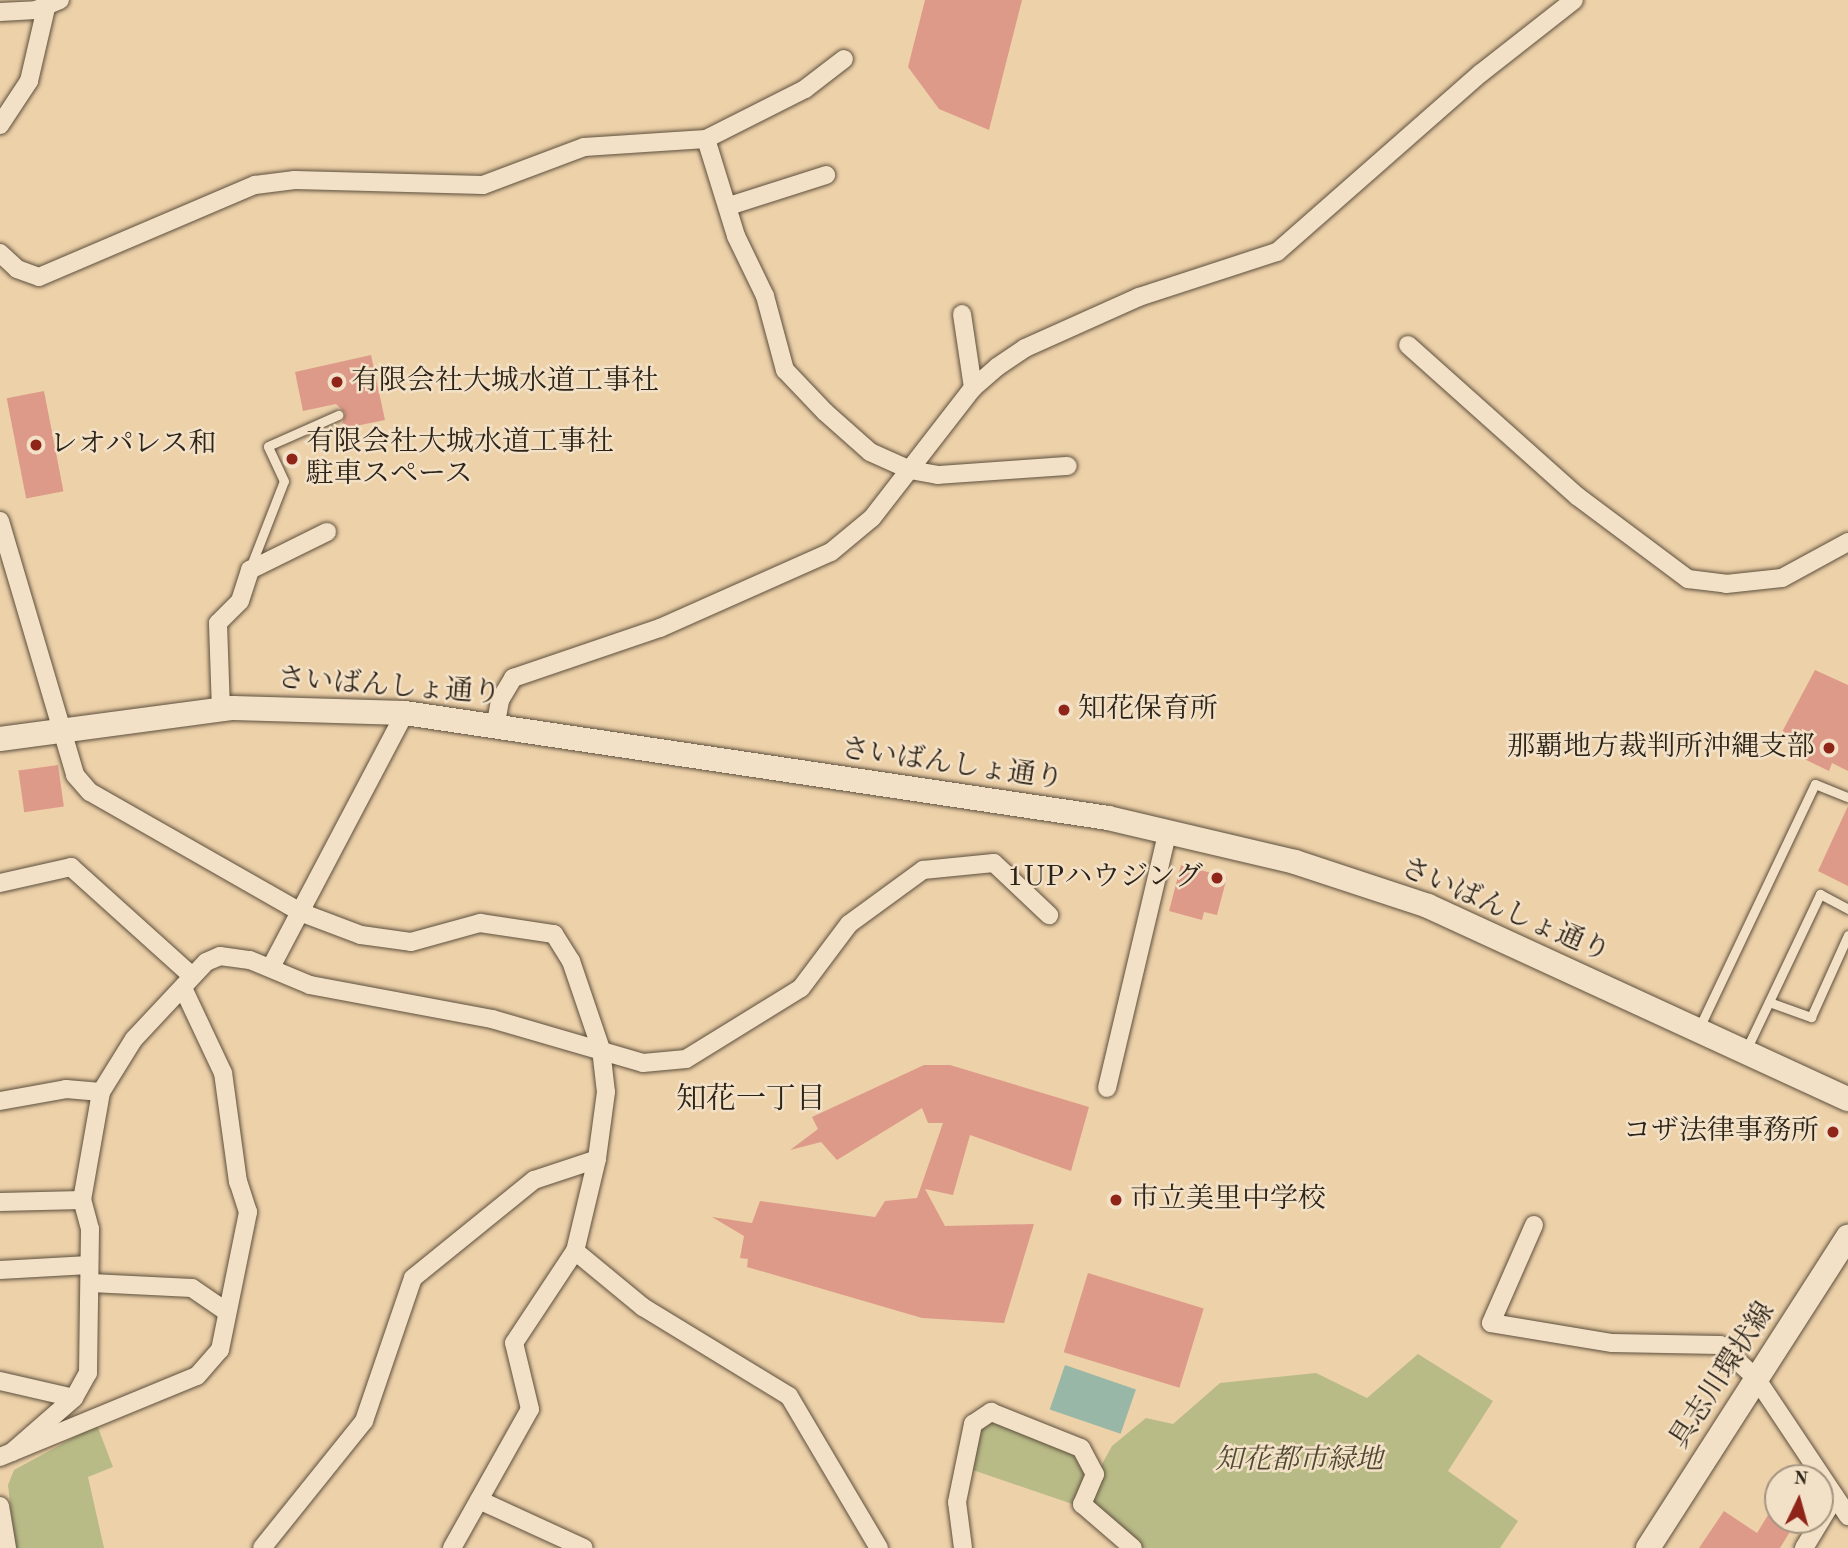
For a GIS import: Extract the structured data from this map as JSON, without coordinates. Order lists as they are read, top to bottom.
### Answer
{
  "streets": {
    "main road": ["さいばんしょ通り", "具志川環状線"]
  },
  "districts": ["知花一丁目"],
  "parks": ["知花都市緑地"],
  "places": [
    "有限会社大城水道工事社",
    "レオパレス和",
    "有限会社大城水道工事社 駐車スペース",
    "知花保育所",
    "那覇地方裁判所沖縄支部",
    "1UPハウジング",
    "コザ法律事務所",
    "市立美里中学校"
  ],
  "north": "top"
}
